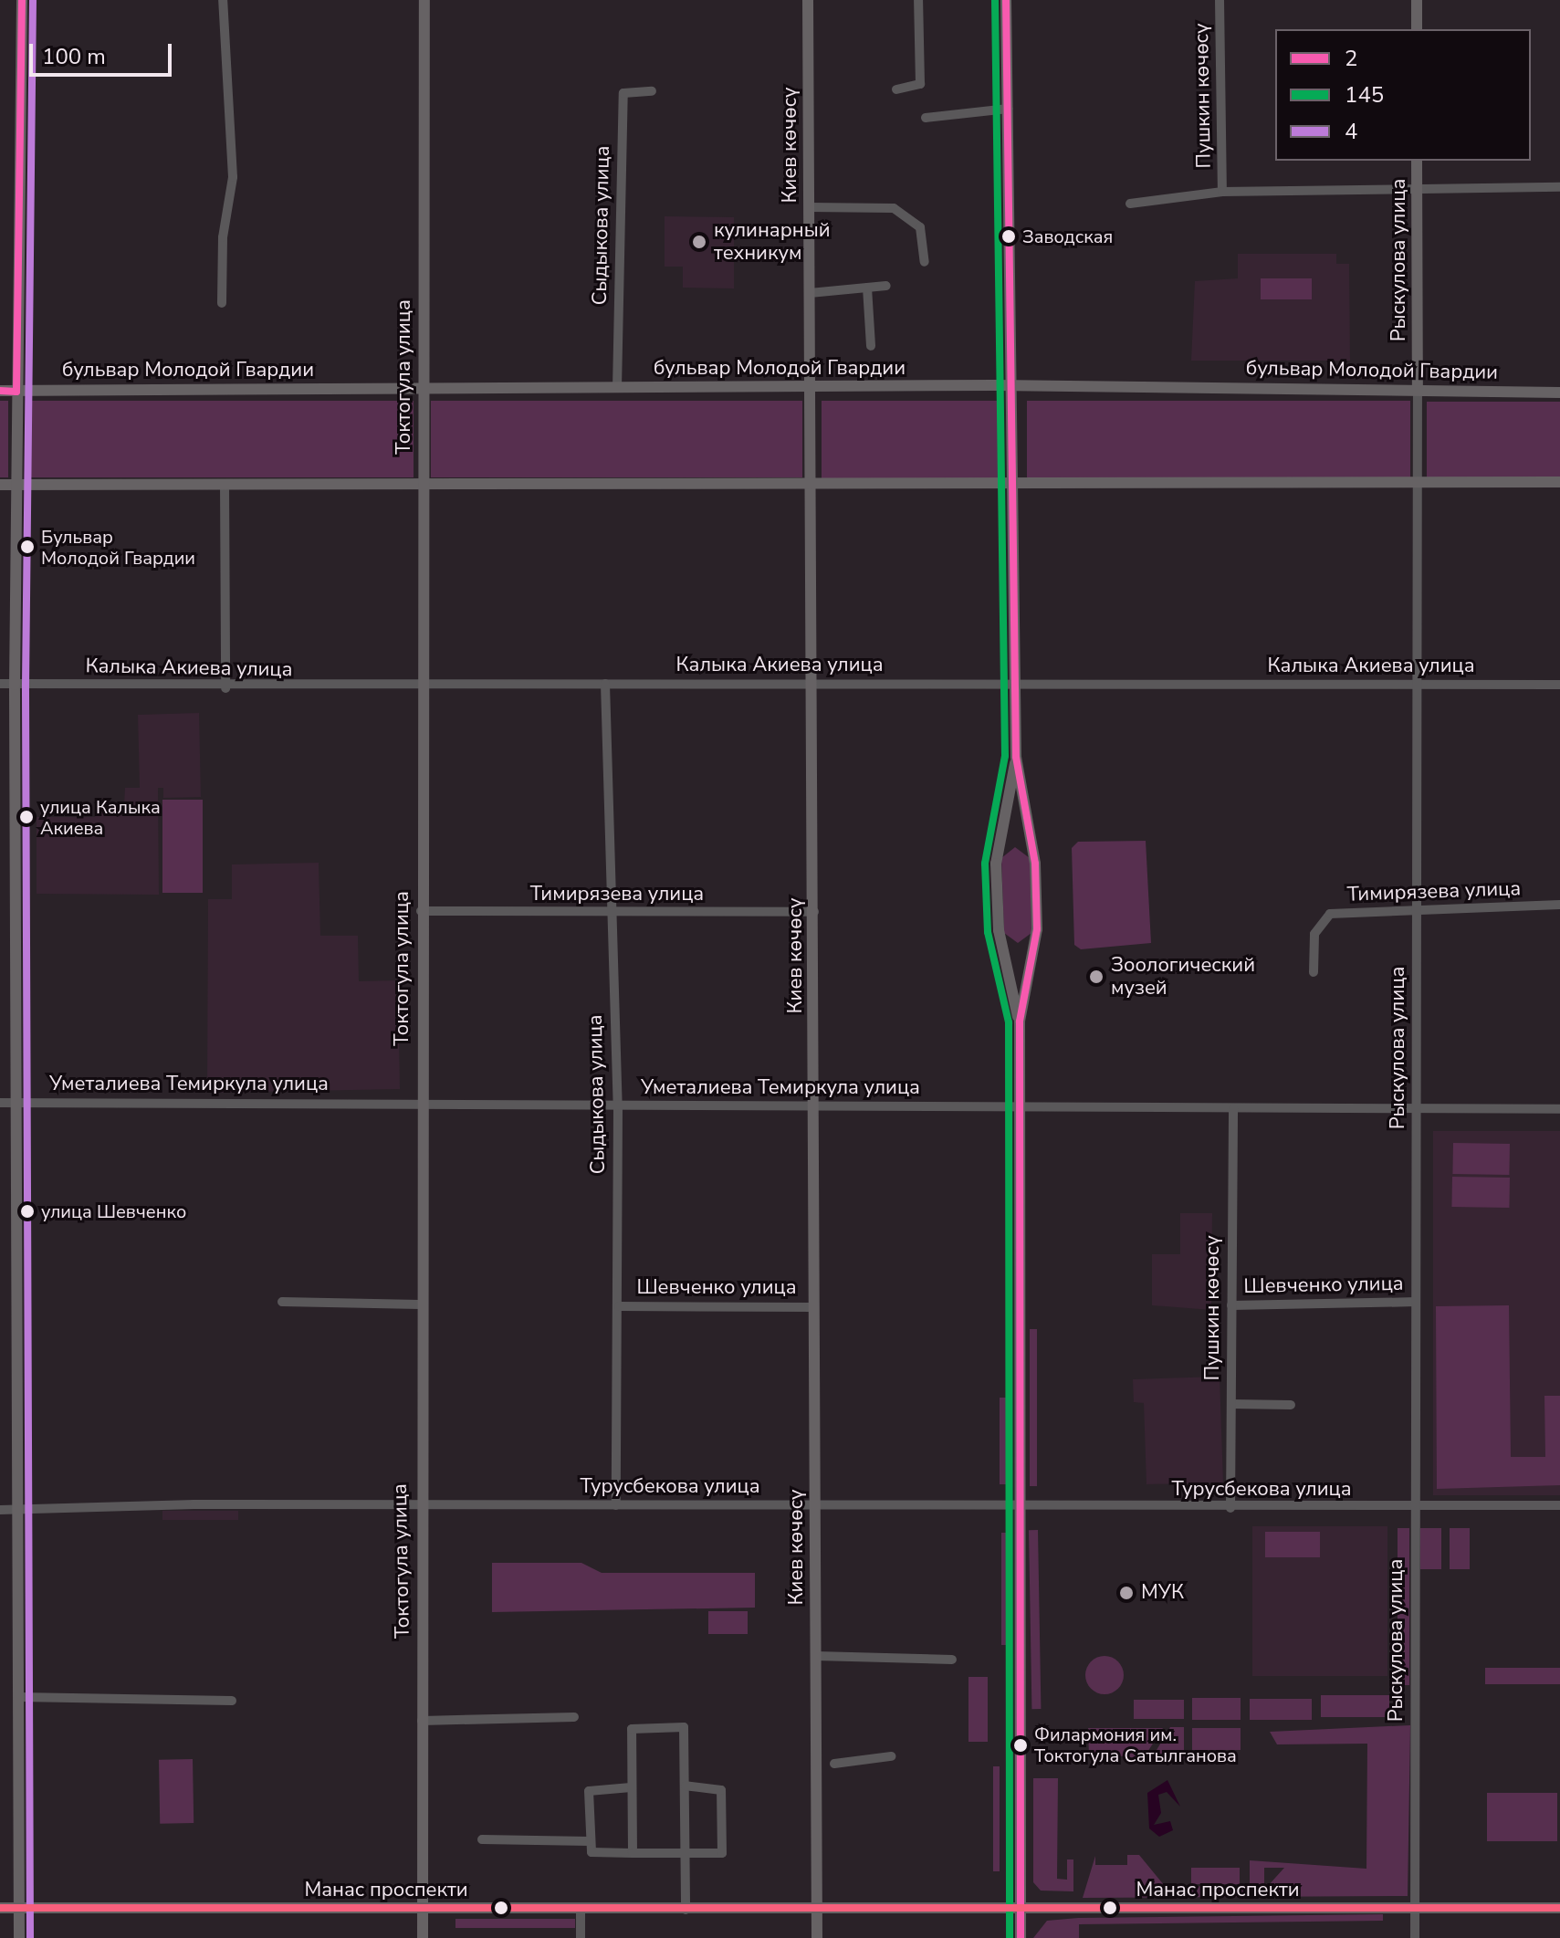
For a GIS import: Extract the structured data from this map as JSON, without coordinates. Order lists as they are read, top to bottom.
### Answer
{
  "streets": {
    "main road": [
      "Киев көчөсү",
      "Рыскулова улица",
      "бульвар Молодой Гвардии",
      "Токтогула улица",
      "Манас проспекти"
    ],
    "street": [
      "Пушкин көчөсү",
      "Сыдыкова улица",
      "Калыка Акиева улица",
      "Тимирязева улица",
      "Уметалиева Темиркула улица",
      "Шевченко улица",
      "Турусбекова улица"
    ]
  },
  "crossings": [
    ["Пушкин көчөсү", "Уметалиева Темиркула улица"],
    ["Пушкин көчөсү", "Шевченко улица"],
    ["Пушкин көчөсү", "Турусбекова улица"],
    ["Киев көчөсү", "бульвар Молодой Гвардии"],
    ["Киев көчөсү", "Калыка Акиева улица"],
    ["Киев көчөсү", "Тимирязева улица"],
    ["Киев көчөсү", "Уметалиева Темиркула улица"],
    ["Киев көчөсү", "Шевченко улица"],
    ["Киев көчөсү", "Турусбекова улица"],
    ["Киев көчөсү", "Манас проспекти"],
    ["Сыдыкова улица", "бульвар Молодой Гвардии"],
    ["Сыдыкова улица", "Калыка Акиева улица"],
    ["Сыдыкова улица", "Тимирязева улица"],
    ["Сыдыкова улица", "Уметалиева Темиркула улица"],
    ["Сыдыкова улица", "Шевченко улица"],
    ["Сыдыкова улица", "Турусбекова улица"],
    ["Рыскулова улица", "бульвар Молодой Гвардии"],
    ["Рыскулова улица", "Калыка Акиева улица"],
    ["Рыскулова улица", "Тимирязева улица"],
    ["Рыскулова улица", "Уметалиева Темиркула улица"],
    ["Рыскулова улица", "Шевченко улица"],
    ["Рыскулова улица", "Турусбекова улица"],
    ["Рыскулова улица", "Манас проспекти"],
    ["бульвар Молодой Гвардии", "Токтогула улица"],
    ["Токтогула улица", "Калыка Акиева улица"],
    ["Токтогула улица", "Тимирязева улица"],
    ["Токтогула улица", "Уметалиева Темиркула улица"],
    ["Токтогула улица", "Турусбекова улица"],
    ["Токтогула улица", "Манас проспекти"]
  ],
  "places": [
    "Заводская",
    "кулинарный техникум",
    "Бульвар Молодой Гвардии",
    "улица Калыка Акиева",
    "Зоологический музей",
    "улица Шевченко",
    "МУК",
    "Филармония им. Токтогула Сатылганова"
  ],
  "lines": ["transit line 2", "transit line 145", "transit line 4"],
  "legend": ["2", "145", "4"],
  "scale_bar": "100 m"
}
